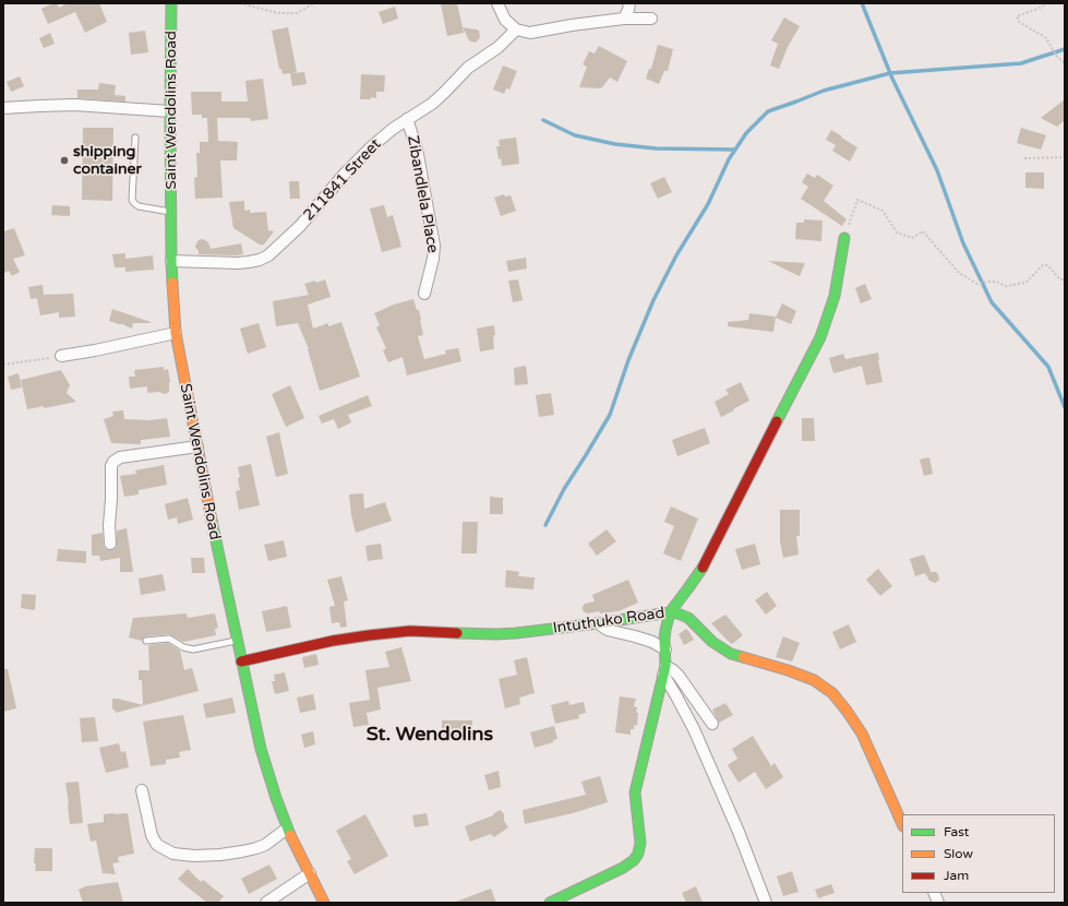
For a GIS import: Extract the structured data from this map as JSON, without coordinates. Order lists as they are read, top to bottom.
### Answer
{
  "streets": {
    "street": [
      "Saint Wendolins Road",
      "211841 Street",
      "Zibandlela Place",
      "Intuthuko Road"
    ]
  },
  "crossings": [
    ["Saint Wendolins Road", "211841 Street"],
    ["Saint Wendolins Road", "Intuthuko Road"],
    ["211841 Street", "Zibandlela Place"]
  ],
  "districts": ["St. Wendolins"],
  "places": ["shipping container"],
  "legend": ["Fast", "Slow", "Jam"]
}
